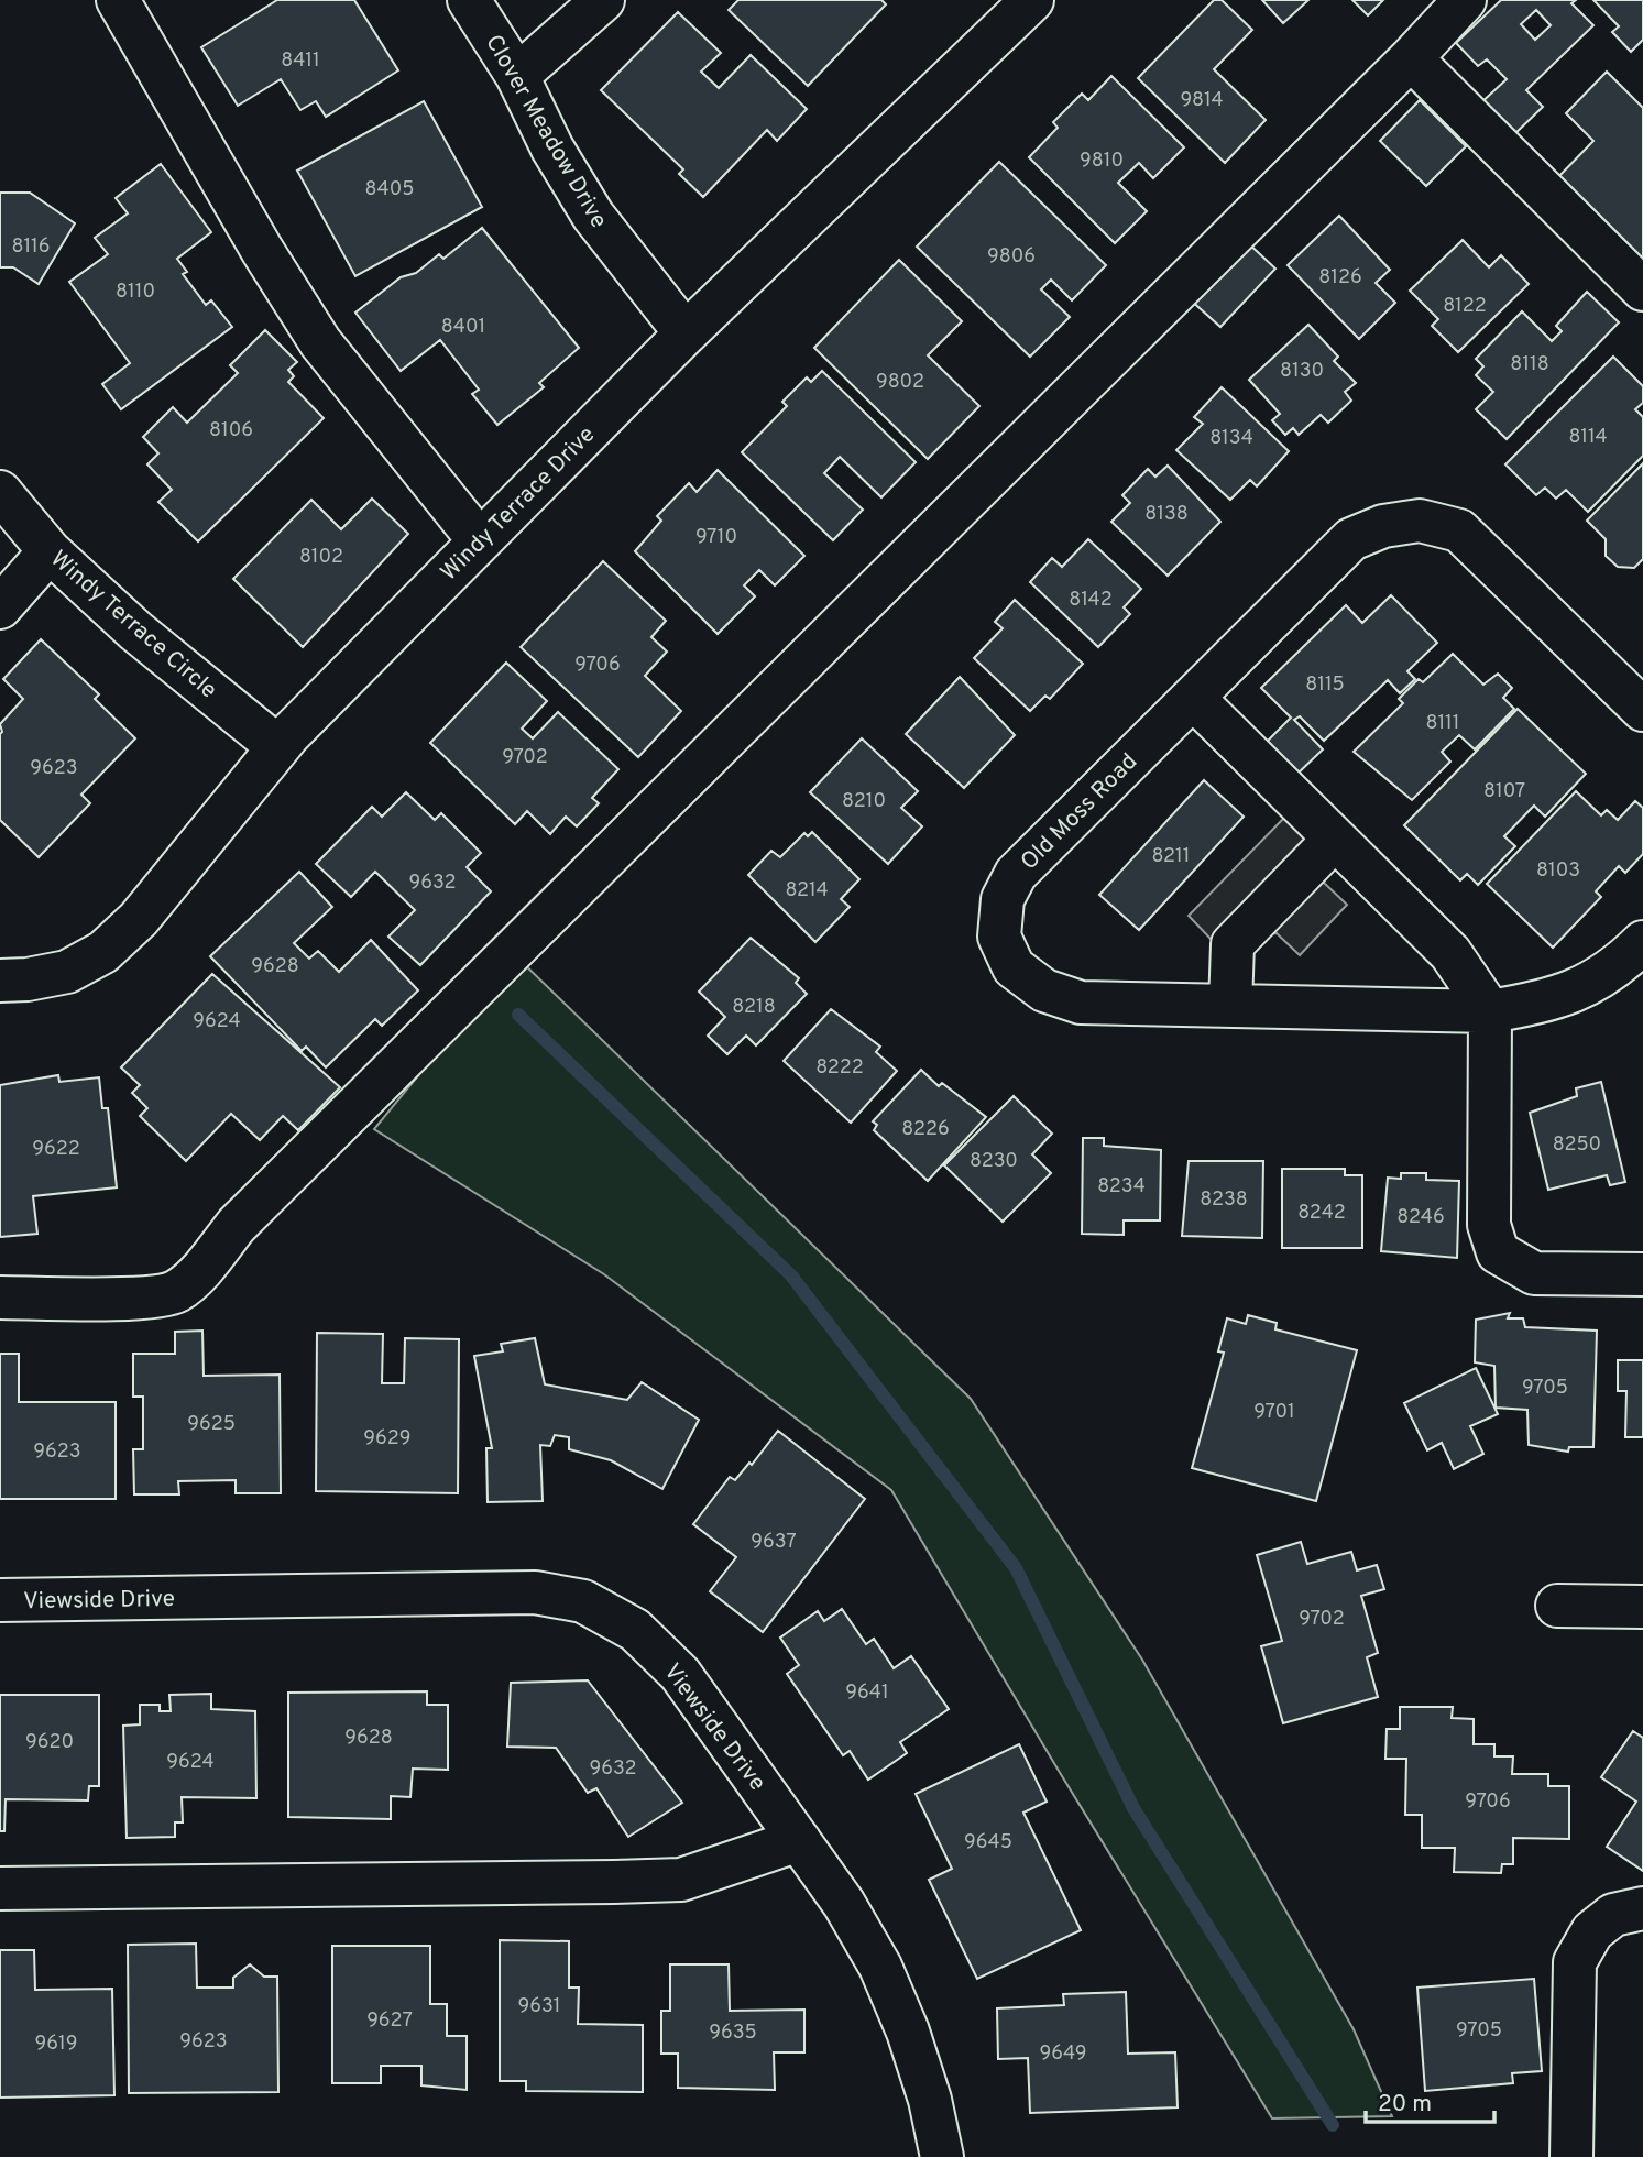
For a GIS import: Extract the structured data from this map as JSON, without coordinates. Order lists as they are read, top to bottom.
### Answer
{
  "streets": {
    "street": [
      "Clover Meadow Drive",
      "Windy Terrace Drive",
      "Windy Terrace Circle",
      "Old Moss Road",
      "Viewside Drive"
    ]
  },
  "crossings": [
    ["Clover Meadow Drive", "Windy Terrace Drive"],
    ["Windy Terrace Drive", "Windy Terrace Circle"]
  ],
  "house_numbers": [
    "8411",
    "9814",
    "9810",
    "8405",
    "8116",
    "9806",
    "8126",
    "8110",
    "8122",
    "8401",
    "8118",
    "8130",
    "9802",
    "8106",
    "8114",
    "8134",
    "8138",
    "9710",
    "8102",
    "8142",
    "9706",
    "8115",
    "8111",
    "9702",
    "9623",
    "8107",
    "8210",
    "8211",
    "8103",
    "9632",
    "8214",
    "9628",
    "8218",
    "9624",
    "8222",
    "8226",
    "8250",
    "9622",
    "8230",
    "8234",
    "8238",
    "8242",
    "8246",
    "9705",
    "9701",
    "9625",
    "9629",
    "9623",
    "9637",
    "9702",
    "9641",
    "9628",
    "9620",
    "9624",
    "9632",
    "9706",
    "9645",
    "9631",
    "9627",
    "9705",
    "9635",
    "9623",
    "9619",
    "9649"
  ],
  "scale_bar": "20 m"
}
